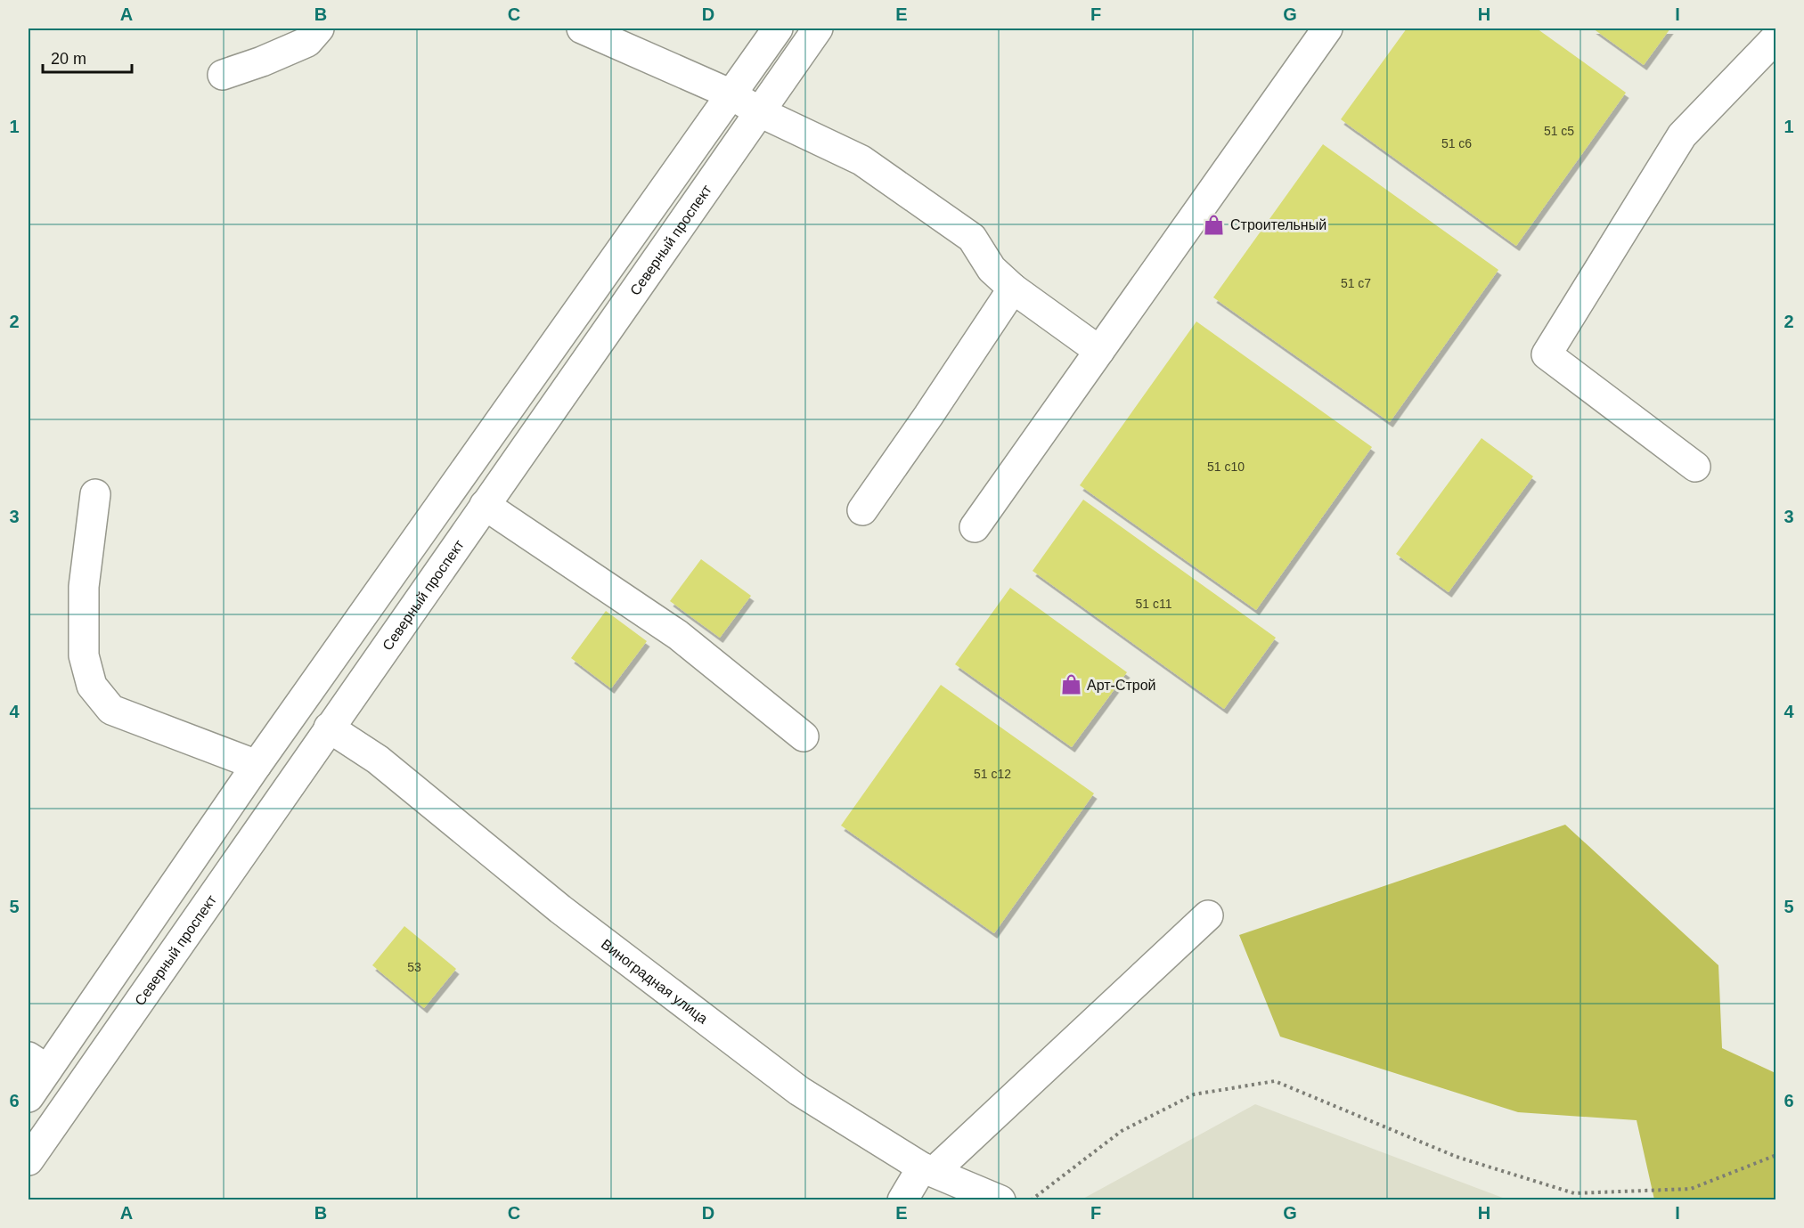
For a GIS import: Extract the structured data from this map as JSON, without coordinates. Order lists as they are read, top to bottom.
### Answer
{
  "streets": {
    "main road": ["Северный проспект", "Виноградная улица"]
  },
  "crossings": [
    ["Северный проспект", "Виноградная улица"]
  ],
  "places": {
    "shop": ["Строительный", "Арт-Строй"]
  },
  "house_numbers": [
    "51 с5",
    "51 с6",
    "51 с7",
    "51 с10",
    "51 с11",
    "51 с12",
    "53"
  ],
  "scale_bar": "20 m",
  "grid": {
    "columns": [
      "A",
      "B",
      "C",
      "D",
      "E",
      "F",
      "G",
      "H",
      "I"
    ],
    "rows": [
      "1",
      "2",
      "3",
      "4",
      "5",
      "6"
    ]
  }
}
